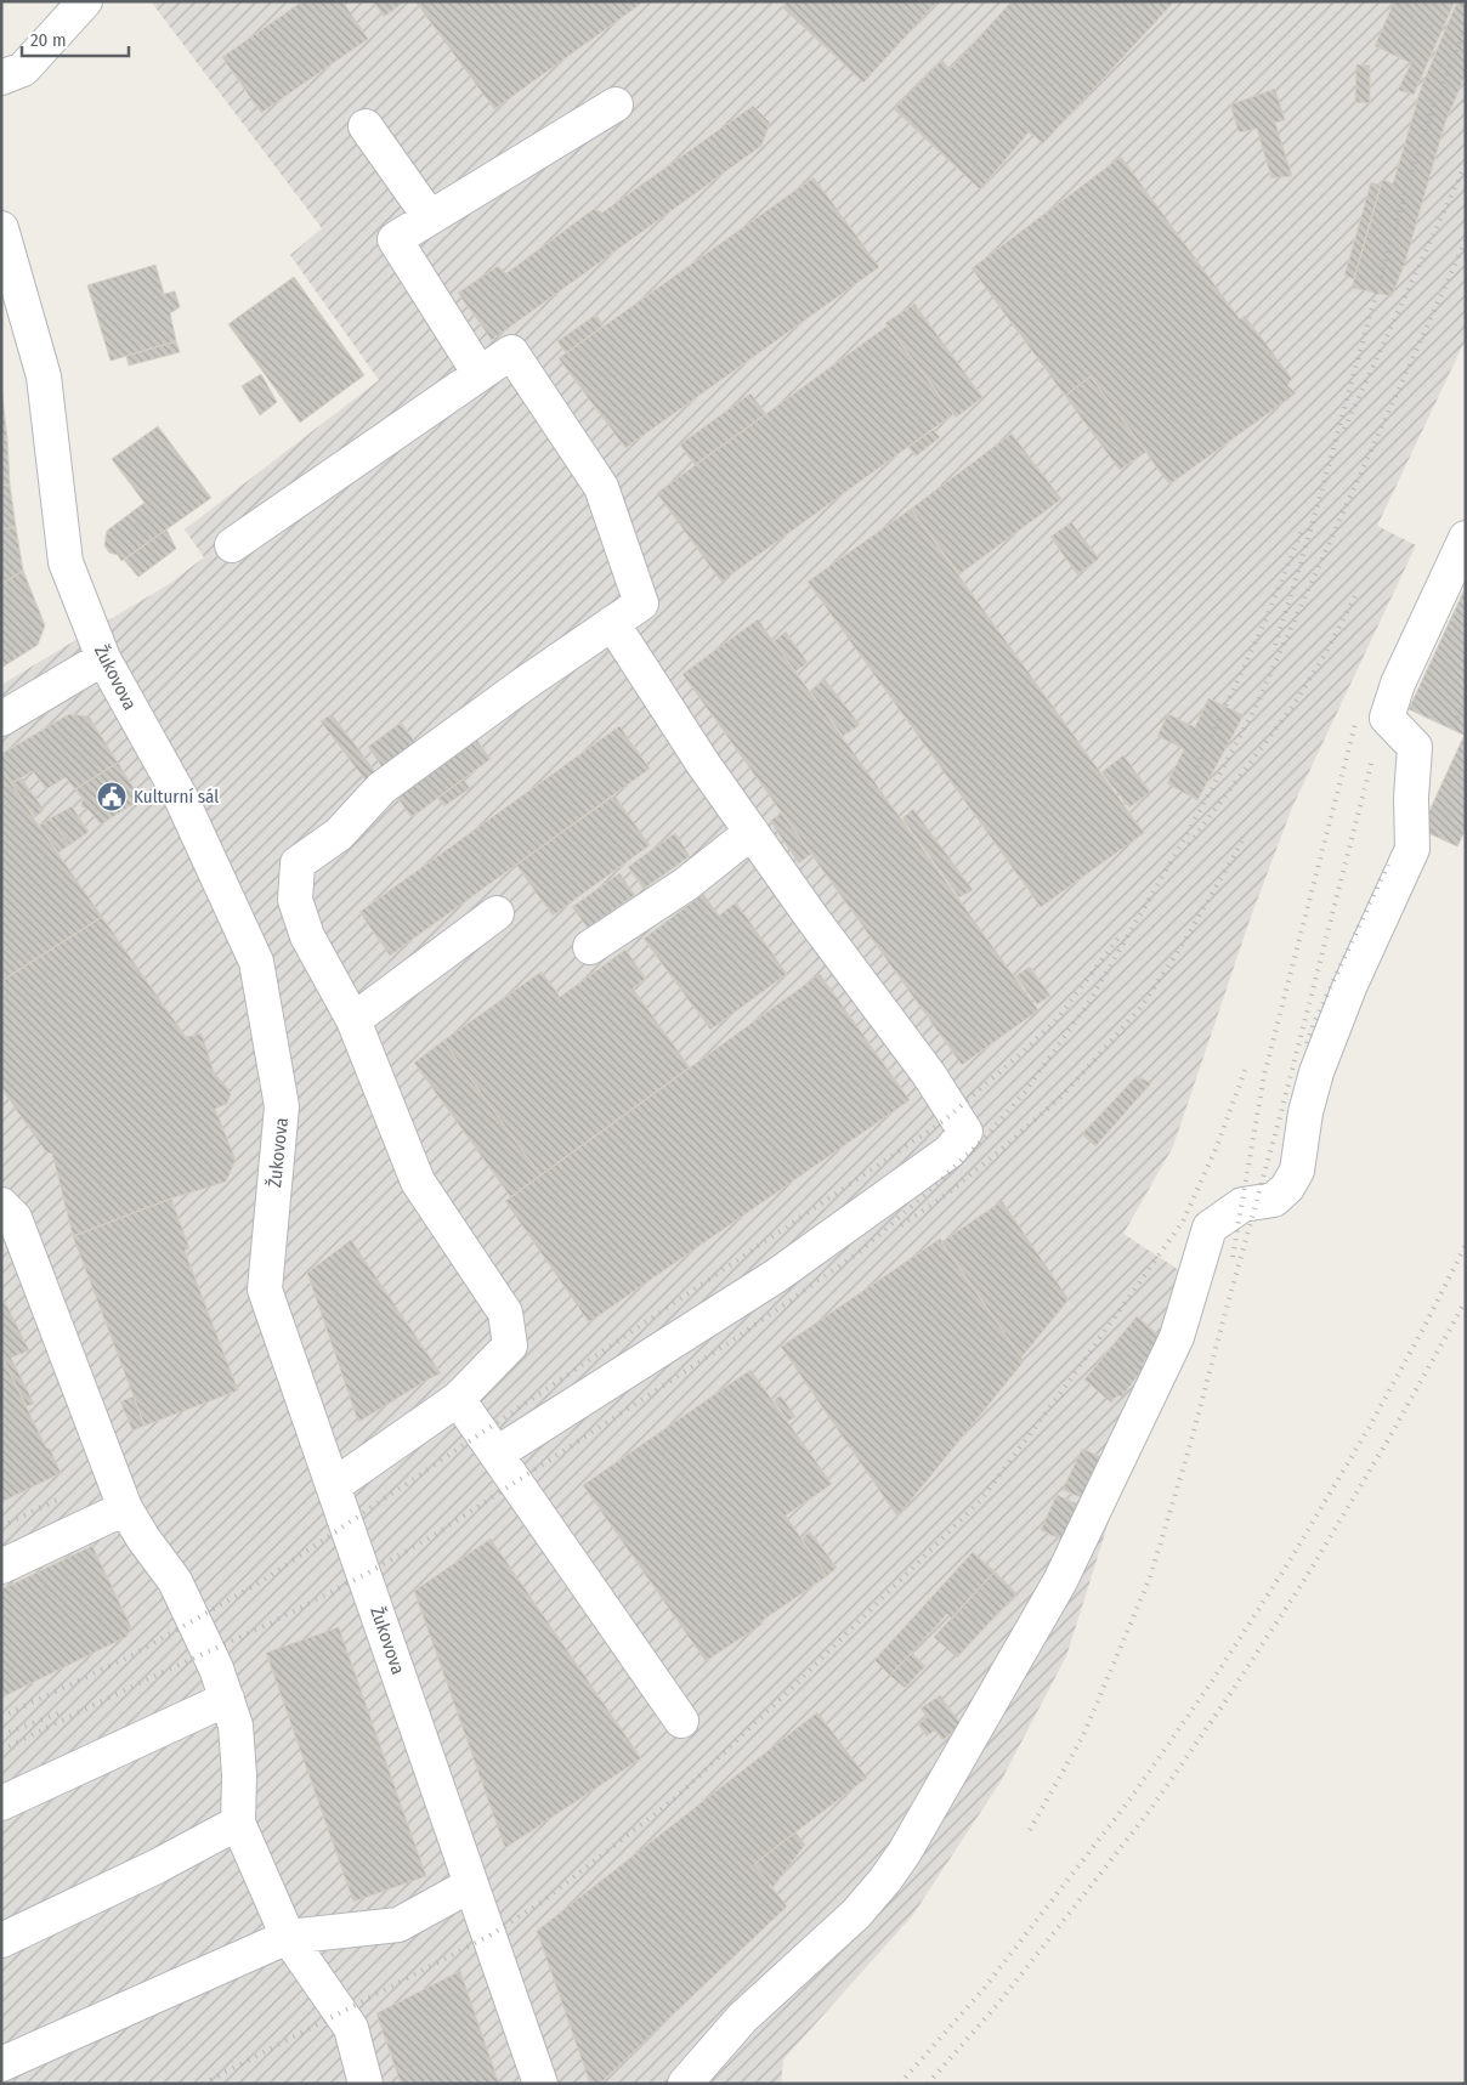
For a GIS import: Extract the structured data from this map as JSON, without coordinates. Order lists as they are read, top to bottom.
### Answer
{
  "streets": {
    "street": ["Žukovova"]
  },
  "places": {
    "public building": ["Kulturní sál"]
  },
  "scale_bar": "20 m"
}
